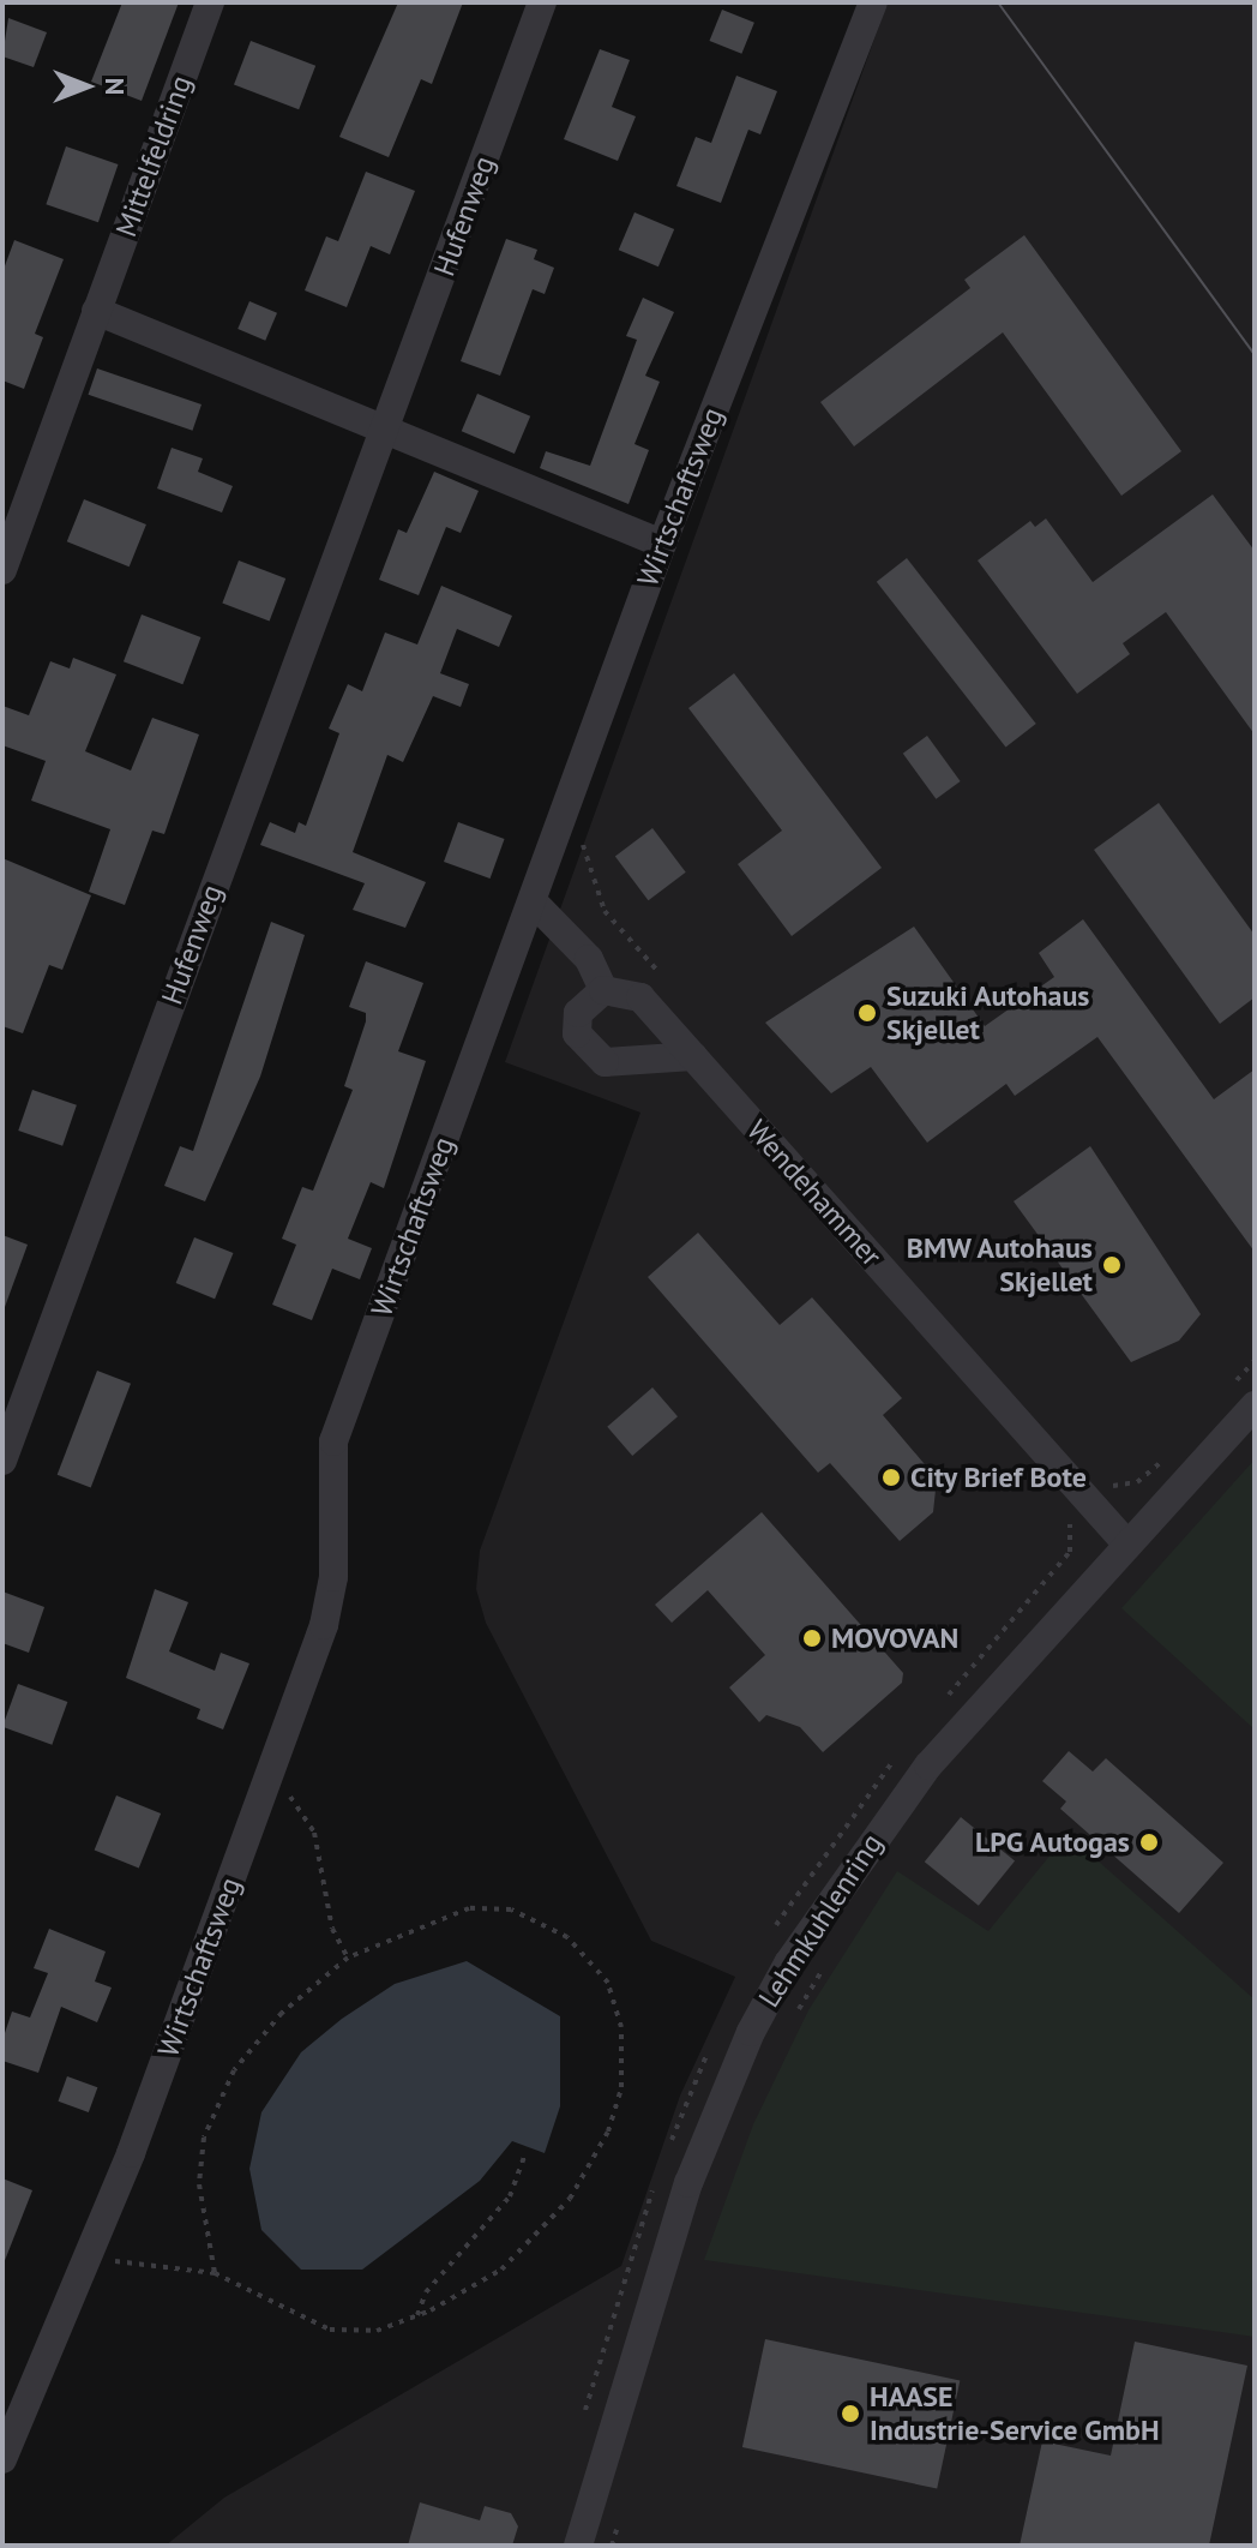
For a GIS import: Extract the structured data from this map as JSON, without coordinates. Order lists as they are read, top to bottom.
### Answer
{
  "streets": {
    "street": [
      "Mittelfeldring",
      "Hufenweg",
      "Wirtschaftsweg",
      "Wendehammer",
      "Lehmkuhlenring"
    ]
  },
  "crossings": [
    ["Wendehammer", "Lehmkuhlenring"]
  ],
  "places": [
    "Suzuki Autohaus Skjellet",
    "BMW Autohaus Skjellet",
    "City Brief Bote",
    "MOVOVAN",
    "LPG Autogas",
    "HAASE Industrie-Service GmbH"
  ],
  "north": "right"
}
